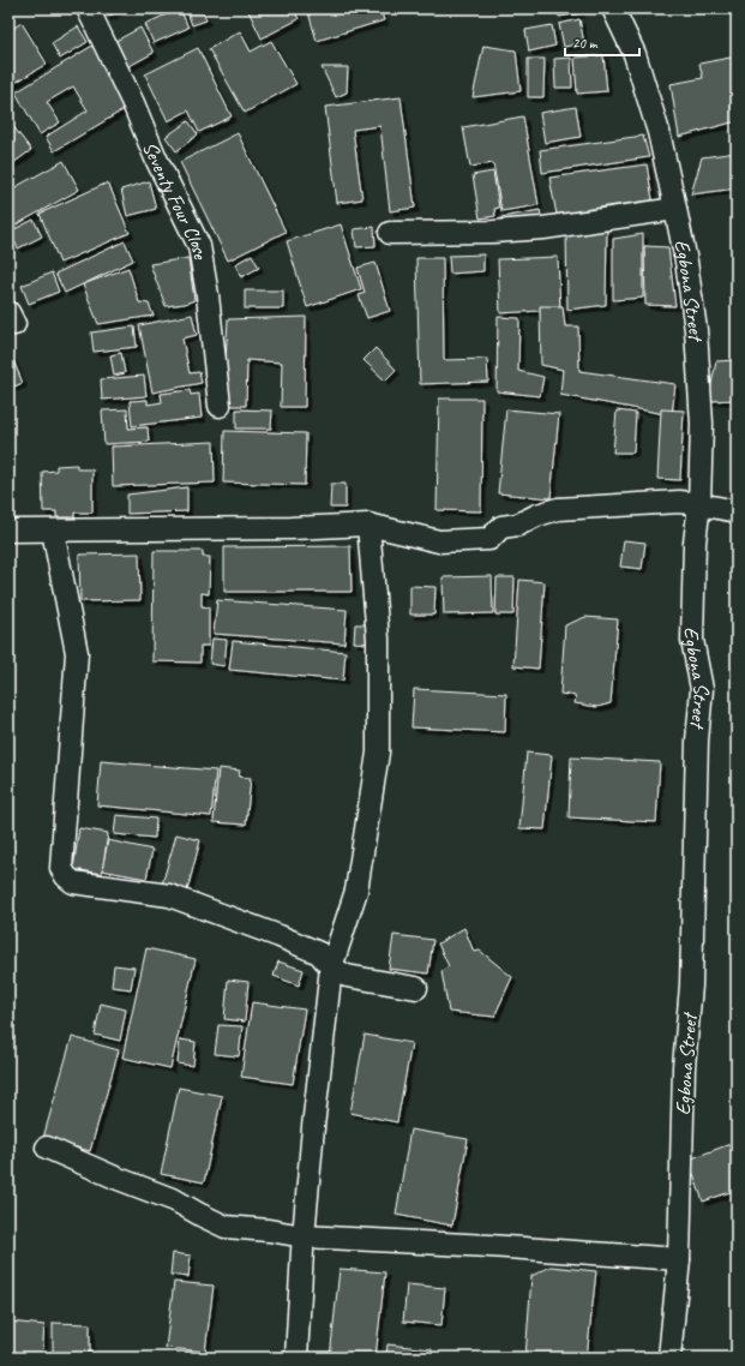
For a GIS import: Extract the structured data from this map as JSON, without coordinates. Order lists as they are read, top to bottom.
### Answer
{
  "streets": {
    "street": ["Seventy Four Close", "Egbona Street"]
  },
  "scale_bar": "20 m"
}
